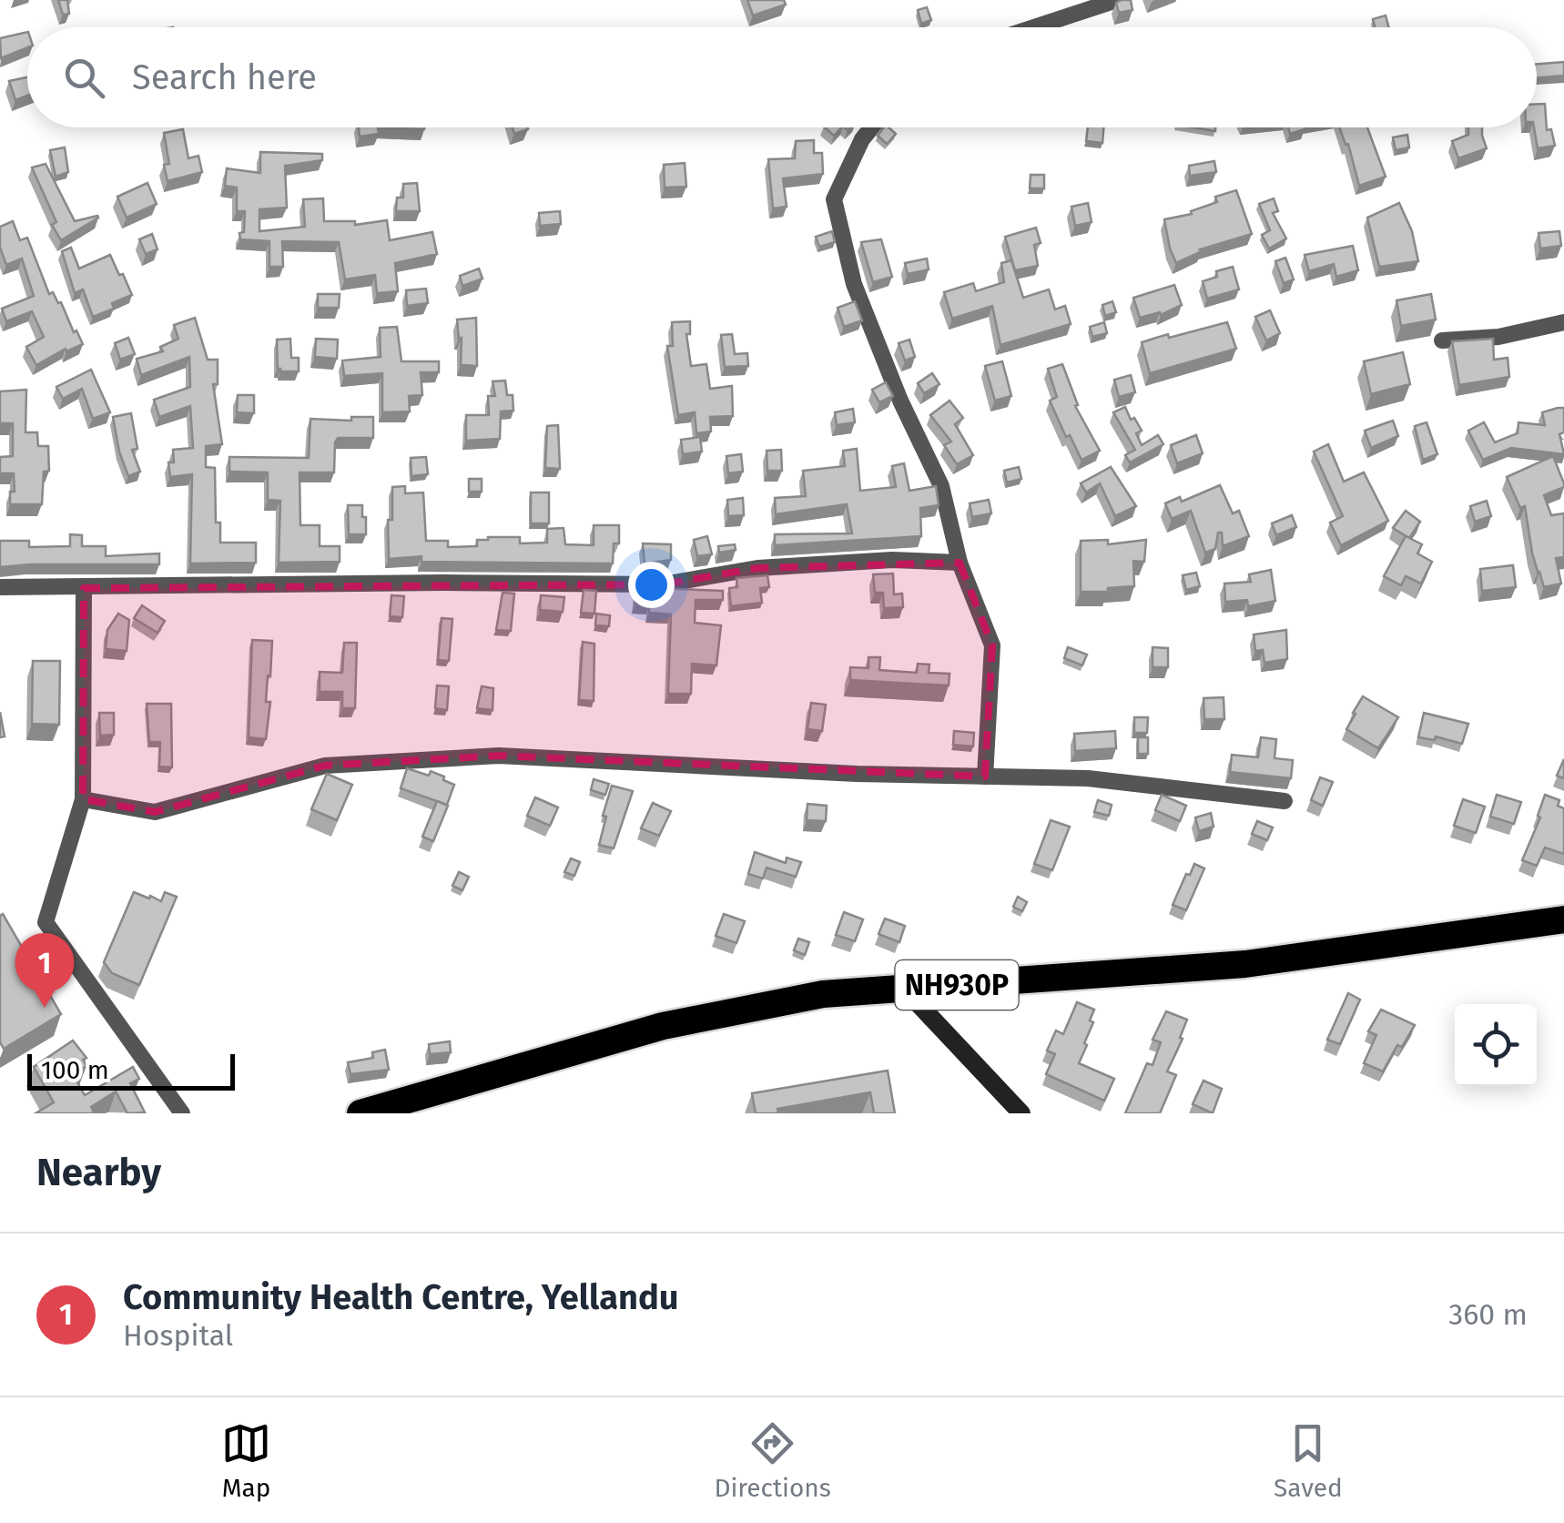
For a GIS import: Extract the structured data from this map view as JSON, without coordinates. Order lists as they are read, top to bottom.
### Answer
{
  "streets": {
    "highway": ["NH930P"]
  },
  "scale_bar": "100 m",
  "page": {
    "search": "Search here",
    "pins": "1",
    "scale": "100 m",
    "heading": "Nearby",
    "list": [
      {
        "mark": "1",
        "name": "Community Health Centre, Yellandu",
        "note": "Hospital",
        "value": "360 m"
      }
    ],
    "nav": ["Map", "Directions", "Saved"]
  }
}
